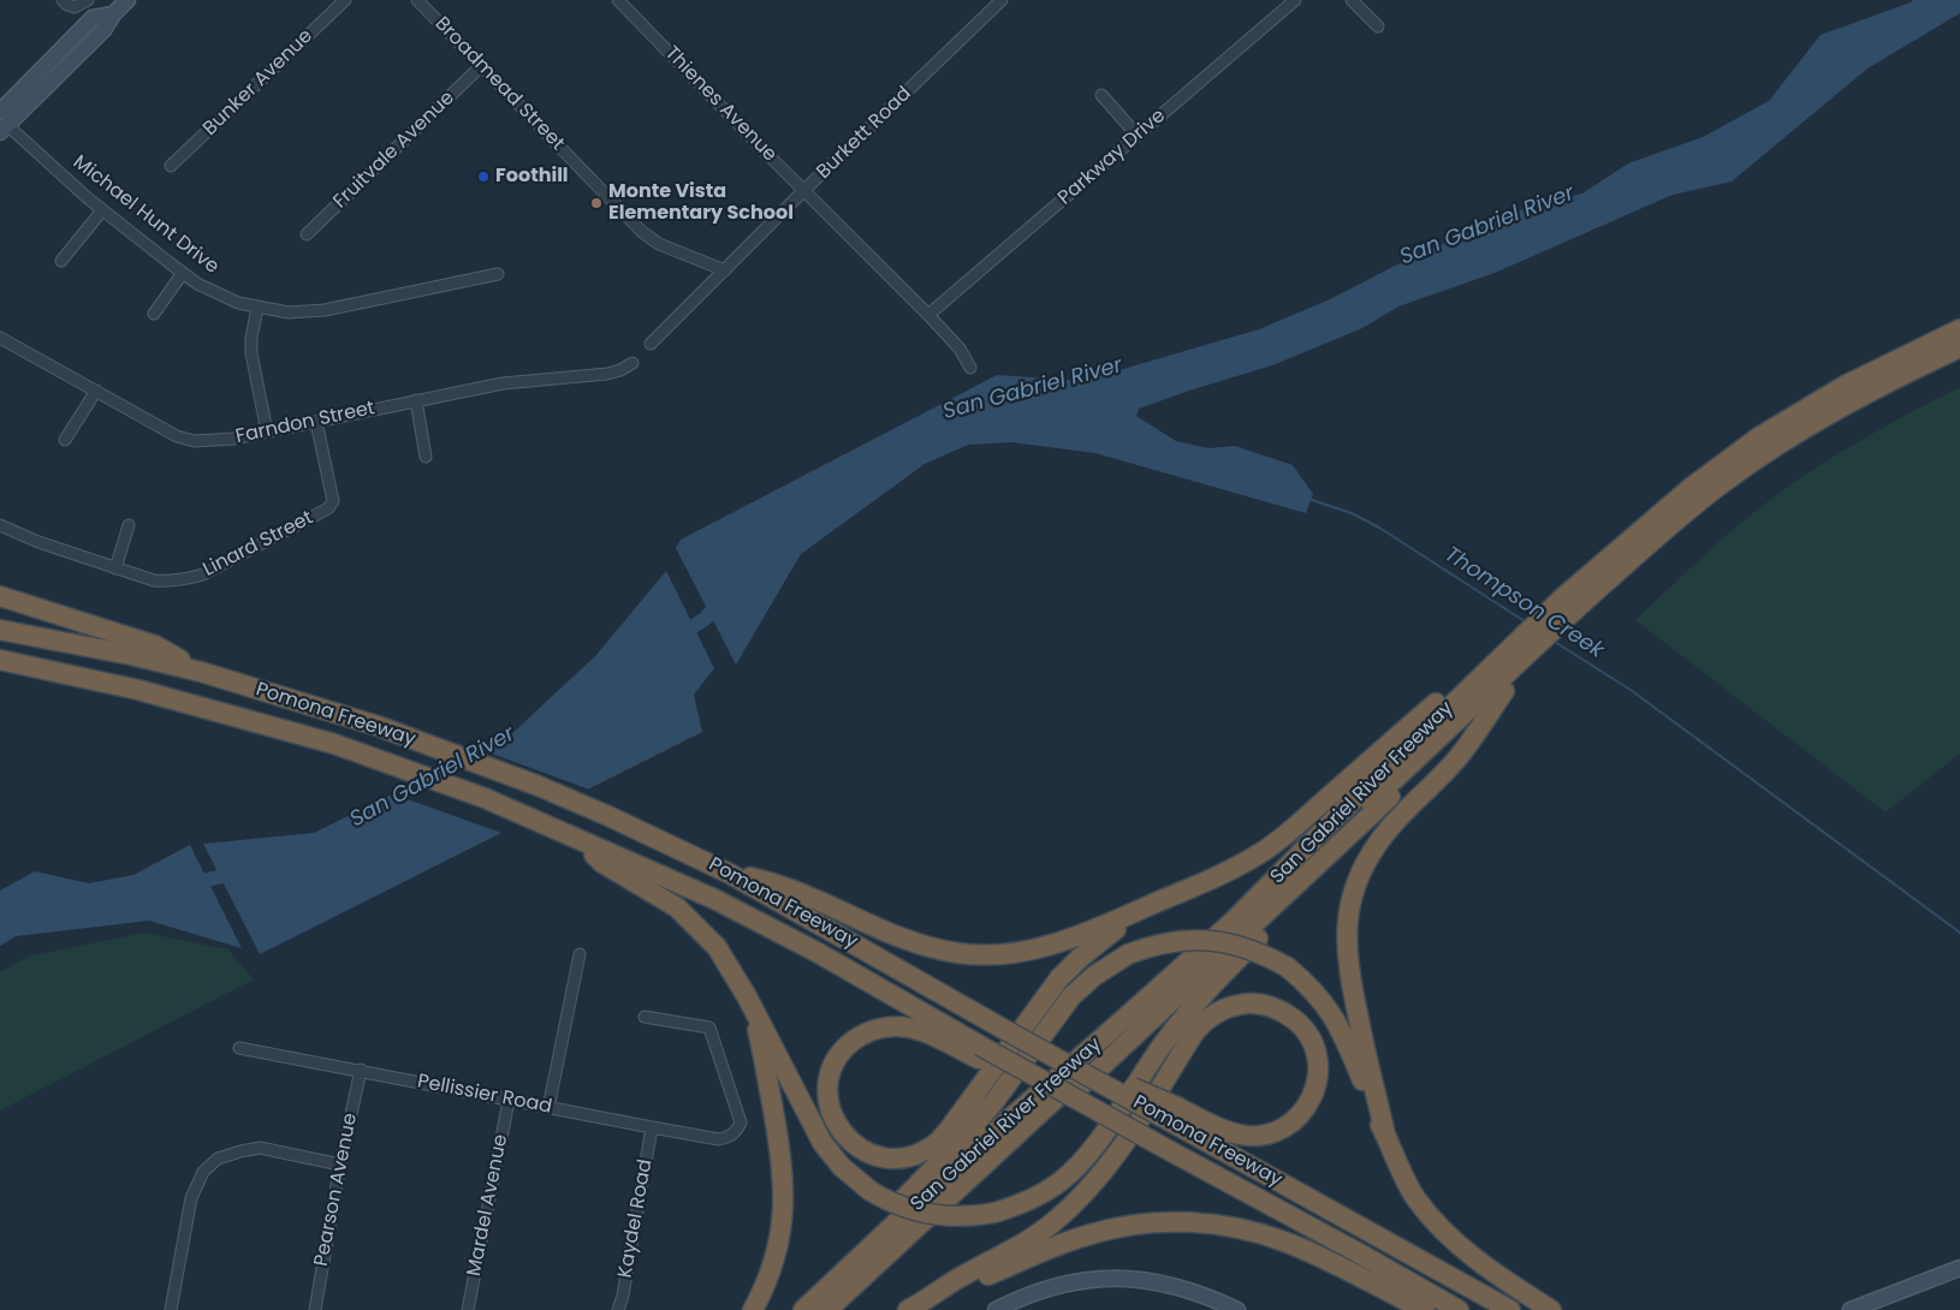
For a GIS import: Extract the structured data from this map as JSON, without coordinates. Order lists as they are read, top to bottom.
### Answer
{
  "streets": {
    "highway": ["Pomona Freeway", "San Gabriel River Freeway"],
    "street": [
      "Bunker Avenue",
      "Broadmead Street",
      "Thienes Avenue",
      "Burkett Road",
      "Fruitvale Avenue",
      "Parkway Drive",
      "Michael Hunt Drive",
      "Farndon Street",
      "Linard Street",
      "Pellissier Road",
      "Pearson Avenue",
      "Mardel Avenue",
      "Kaydel Road"
    ]
  },
  "crossings": [
    ["Broadmead Street", "Burkett Road"],
    ["Broadmead Street", "Fruitvale Avenue"],
    ["Thienes Avenue", "Burkett Road"],
    ["Thienes Avenue", "Parkway Drive"],
    ["Farndon Street", "Linard Street"],
    ["Pellissier Road", "Pearson Avenue"],
    ["Pellissier Road", "Mardel Avenue"],
    ["Pellissier Road", "Kaydel Road"]
  ],
  "water": ["San Gabriel River", "Thompson Creek"],
  "places": ["Foothill", "Monte Vista Elementary School"]
}
